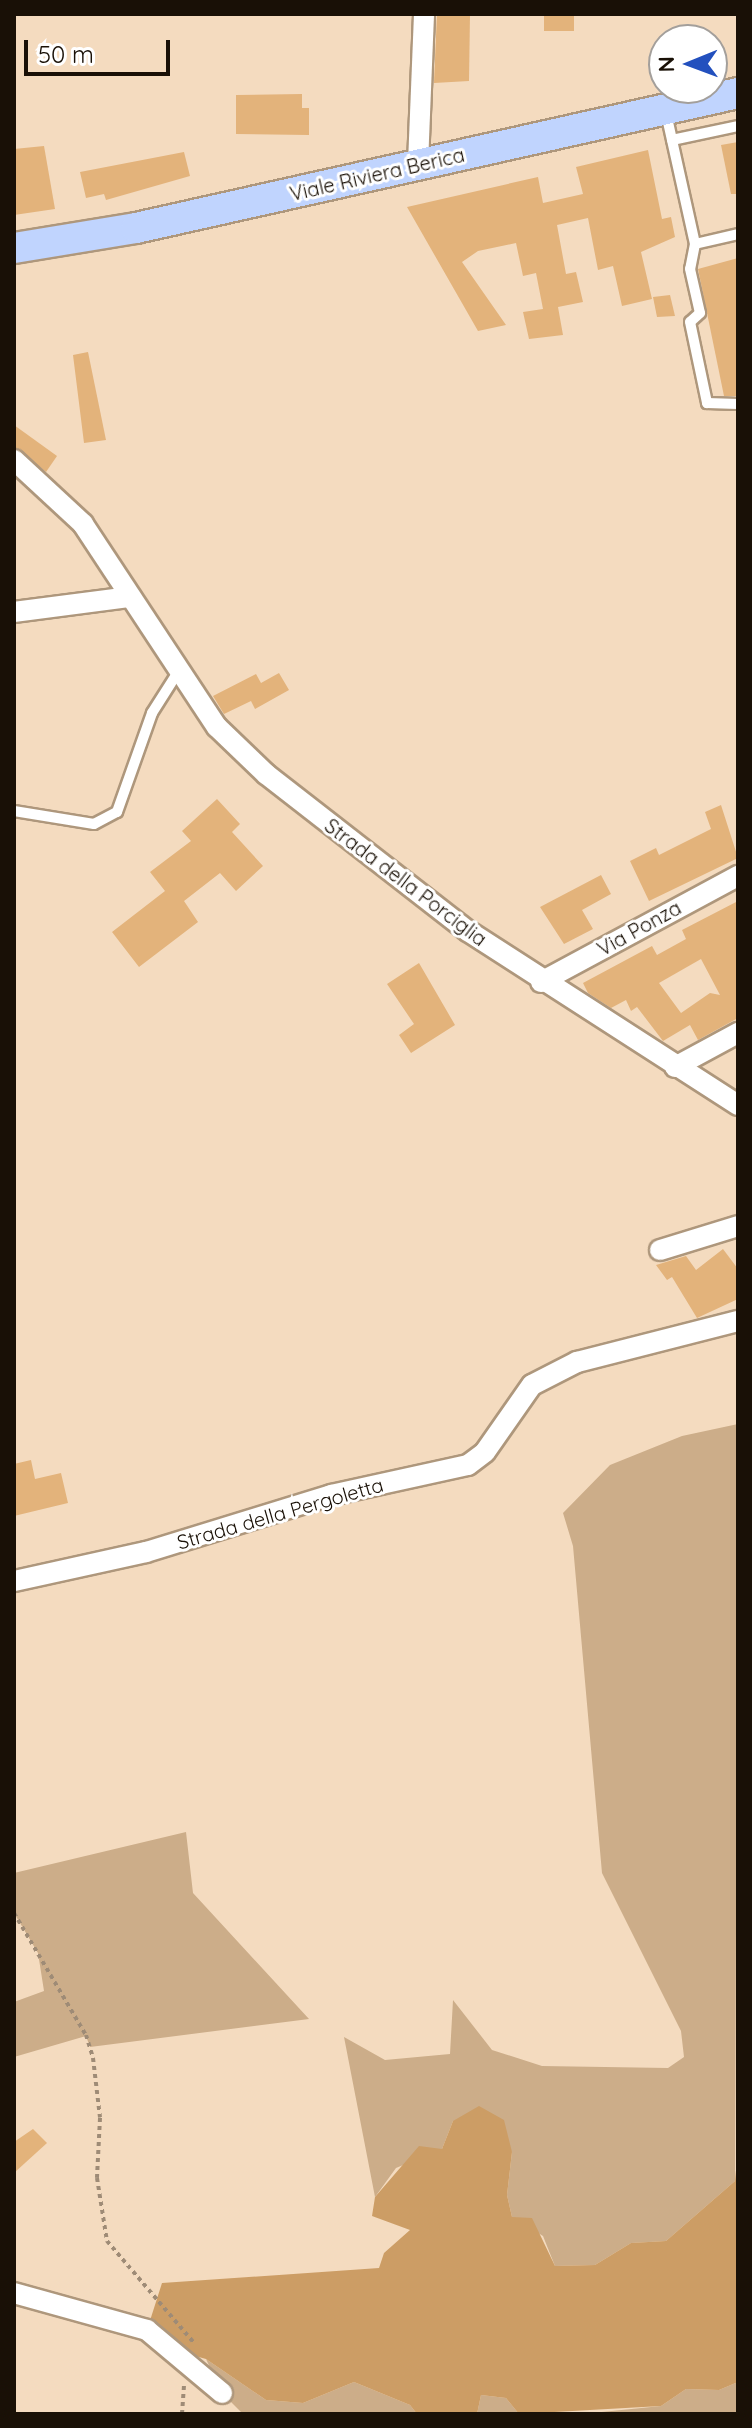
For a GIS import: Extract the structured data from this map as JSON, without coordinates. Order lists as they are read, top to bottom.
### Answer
{
  "streets": {
    "main road": ["Viale Riviera Berica"],
    "street": ["Strada della Porciglia", "Via Ponza", "Strada della Pergoletta"]
  },
  "crossings": [
    ["Strada della Porciglia", "Via Ponza"]
  ],
  "scale_bar": "50 m",
  "north": "left"
}
